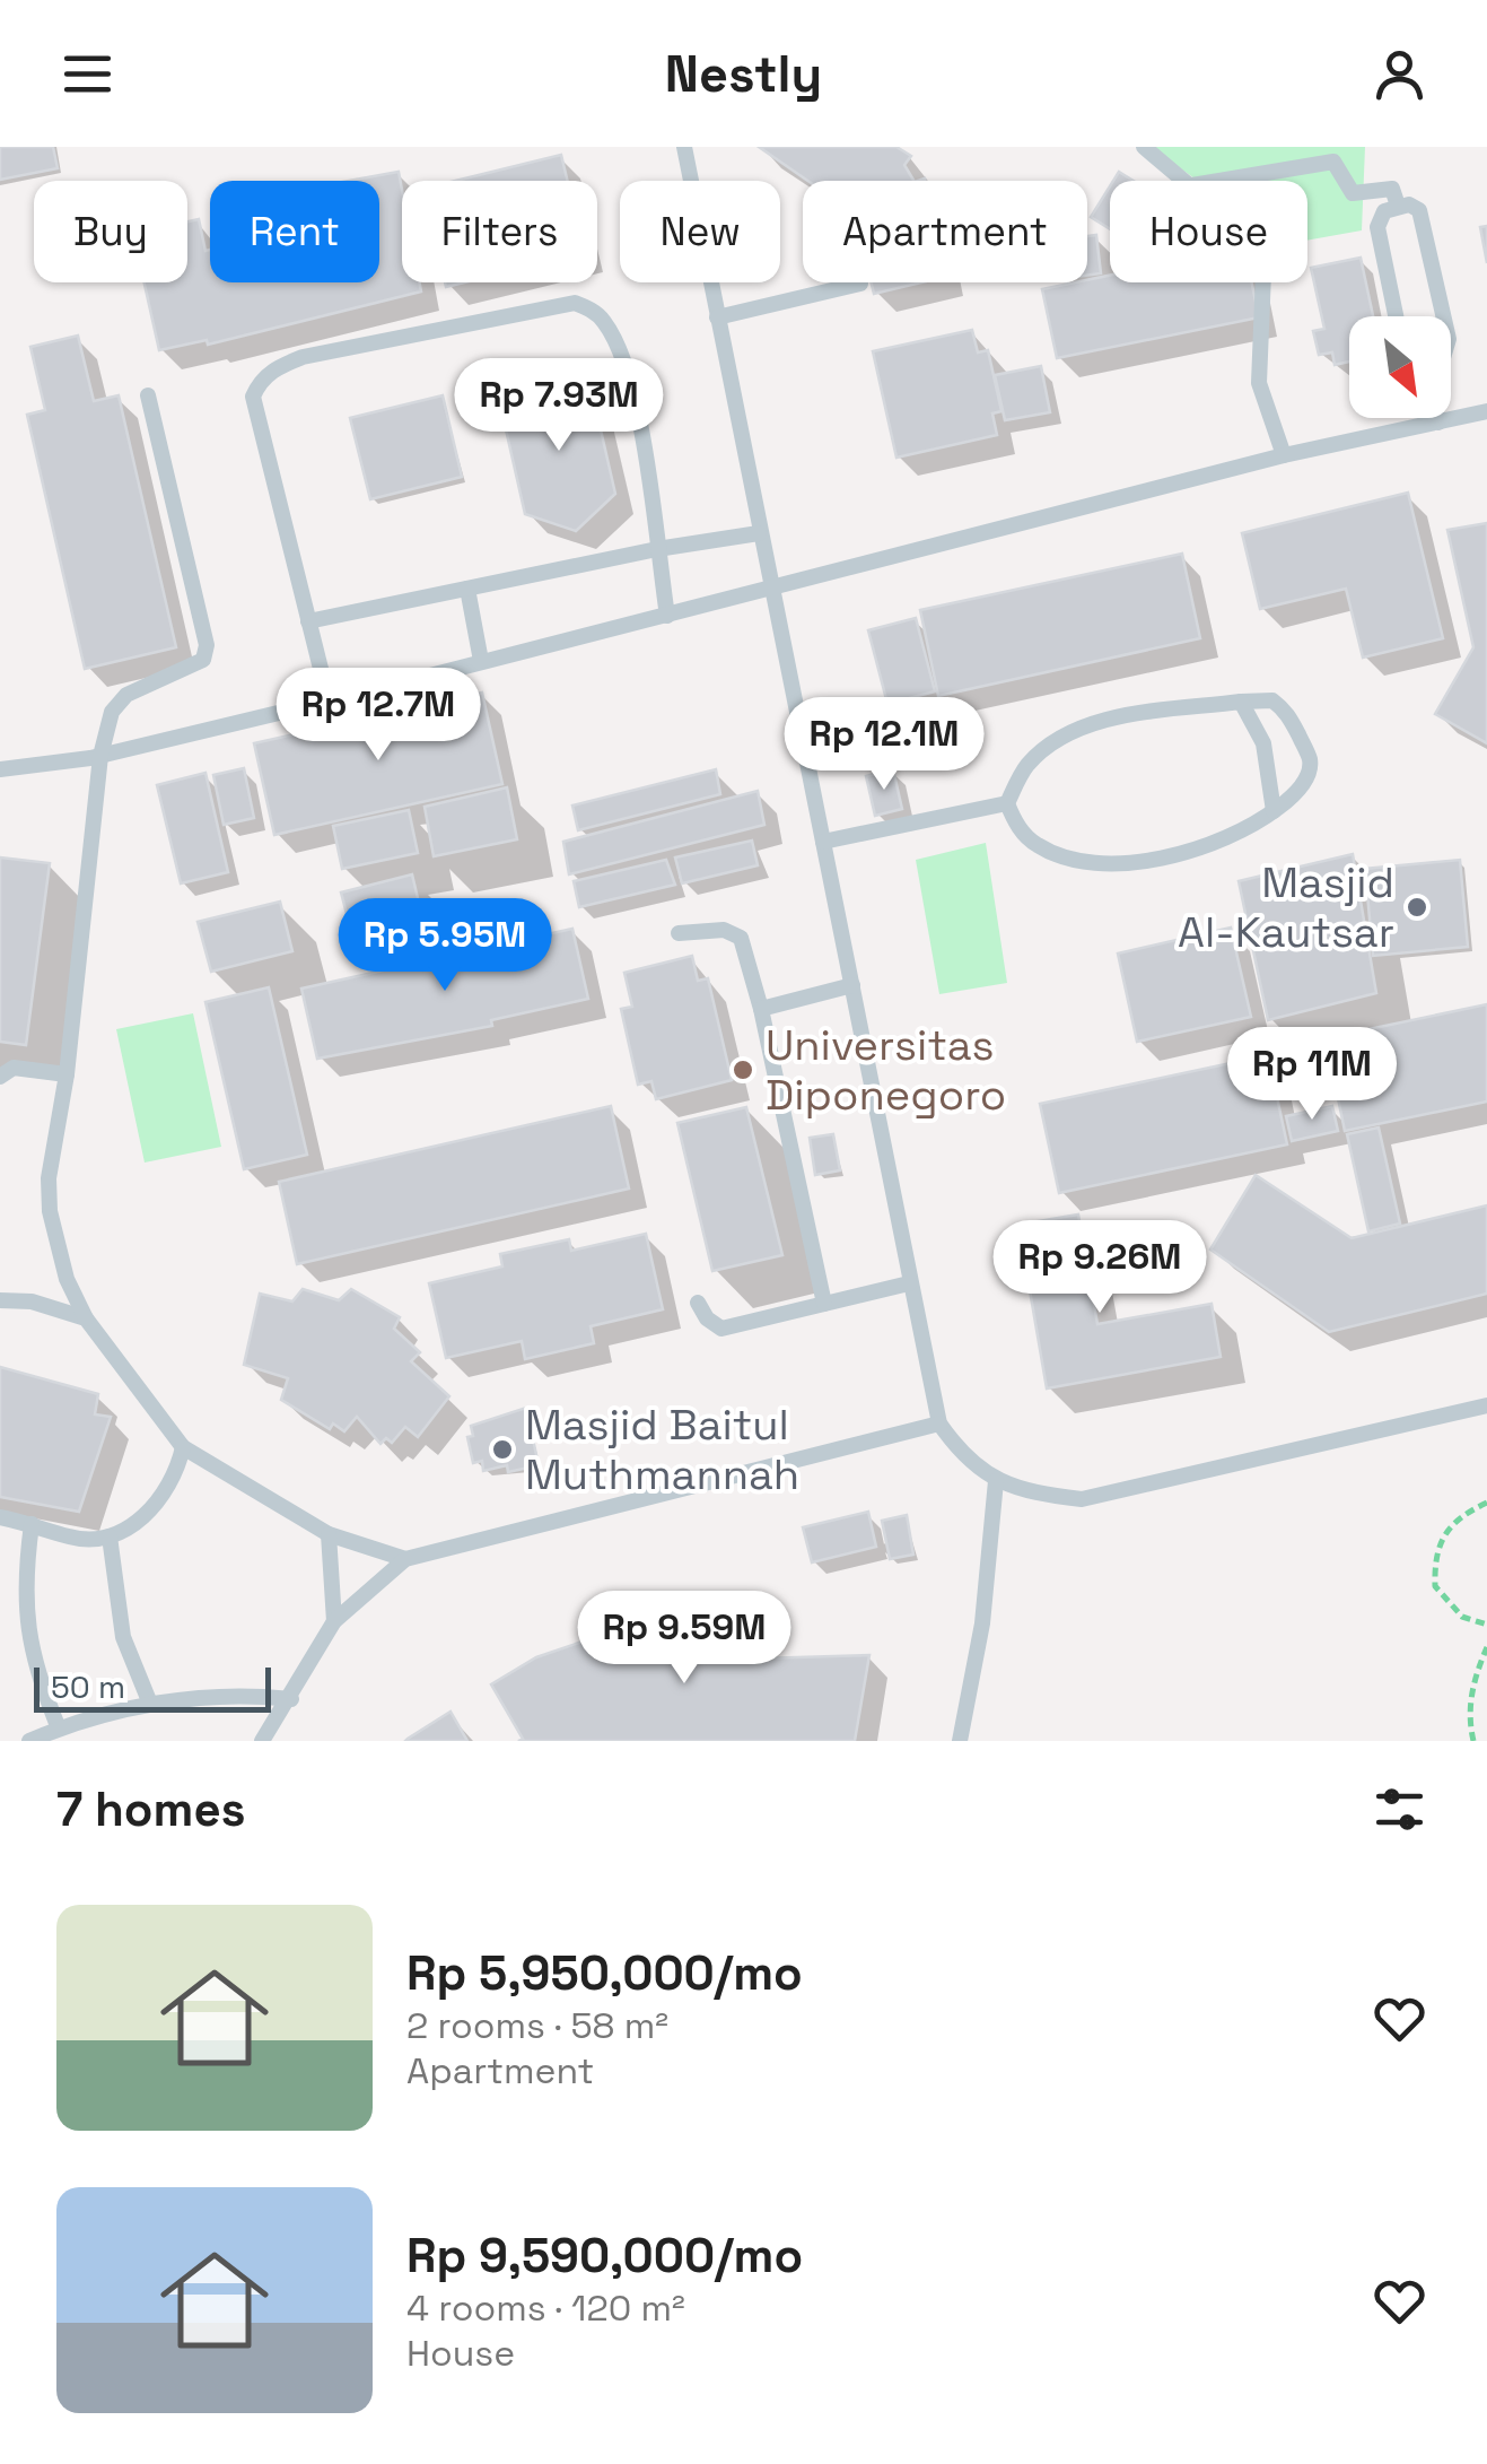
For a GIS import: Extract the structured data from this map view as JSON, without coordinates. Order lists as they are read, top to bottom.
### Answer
{
  "places": ["Masjid Al-Kautsar", "Universitas Diponegoro", "Masjid Baitul Muthmannah"],
  "scale_bar": "50 m",
  "north": "bottom right",
  "page": {
    "header": "Nestly",
    "chip": [
      "Buy",
      "Rent",
      "Filters",
      "New",
      "Apartment",
      "House"
    ],
    "price": [
      "Rp 7.93M",
      "Rp 12.7M",
      "Rp 12.1M",
      "Rp 5.95M",
      "Rp 11M",
      "Rp 9.26M",
      "Rp 9.59M"
    ],
    "scale": "50 m",
    "heading": "7 homes",
    "list": [
      {
        "name": "Rp 5,950,000/mo",
        "note": "2 rooms · 58 m² · Apartment"
      },
      {
        "name": "Rp 9,590,000/mo",
        "note": "4 rooms · 120 m² · House"
      }
    ]
  }
}
